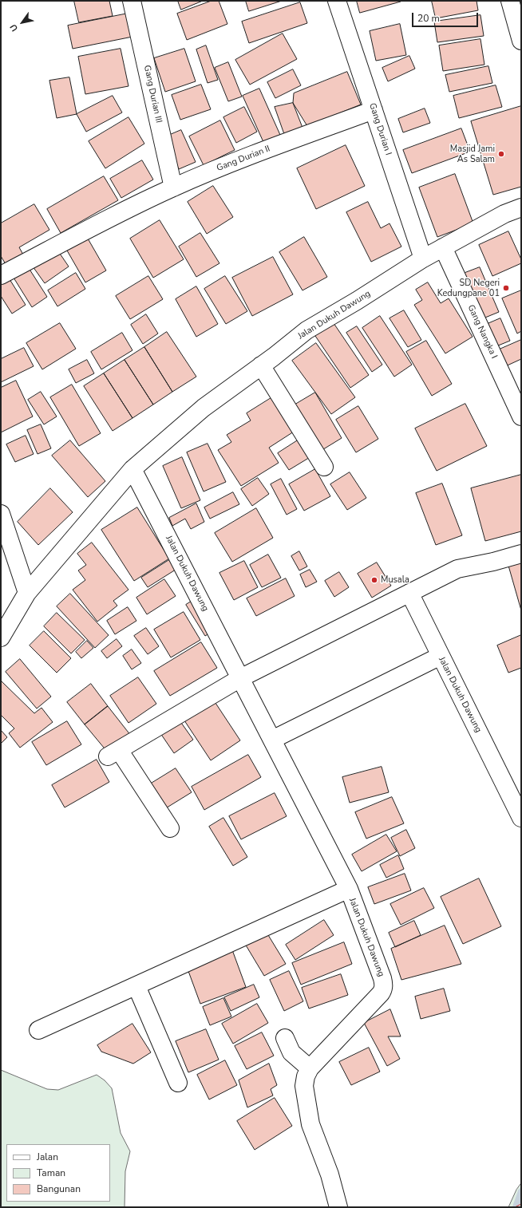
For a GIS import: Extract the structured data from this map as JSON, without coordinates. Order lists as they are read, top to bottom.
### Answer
{
  "streets": {
    "street": [
      "Gang Durian III",
      "Gang Durian I",
      "Gang Durian II",
      "Jalan Dukuh Dawung",
      "Gang Nangka I"
    ]
  },
  "crossings": [
    ["Gang Durian III", "Gang Durian II"],
    ["Gang Durian I", "Gang Durian II"],
    ["Gang Durian I", "Jalan Dukuh Dawung"],
    ["Jalan Dukuh Dawung", "Gang Nangka I"]
  ],
  "places": ["Masjid Jami As Salam", "SD Negeri Kedungpane 01", "Musala"],
  "legend": ["Jalan", "Taman", "Bangunan"],
  "scale_bar": "20 m",
  "north": "bottom left"
}
